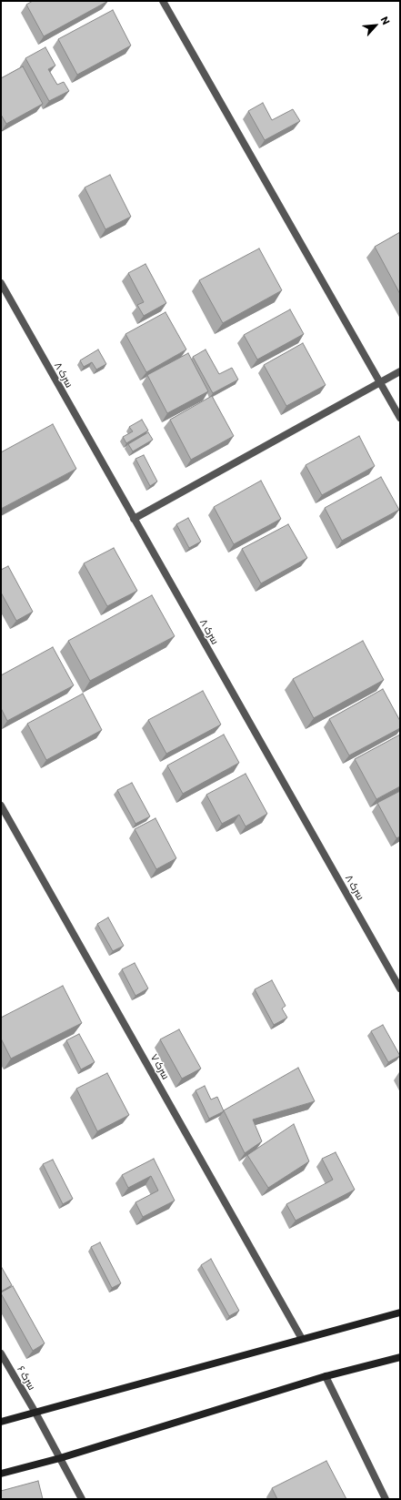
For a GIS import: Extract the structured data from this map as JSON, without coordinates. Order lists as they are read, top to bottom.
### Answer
{
  "streets": {
    "street": ["سرک ۸", "سرک ۷", "سرک ۶"]
  },
  "north": "top right"
}
